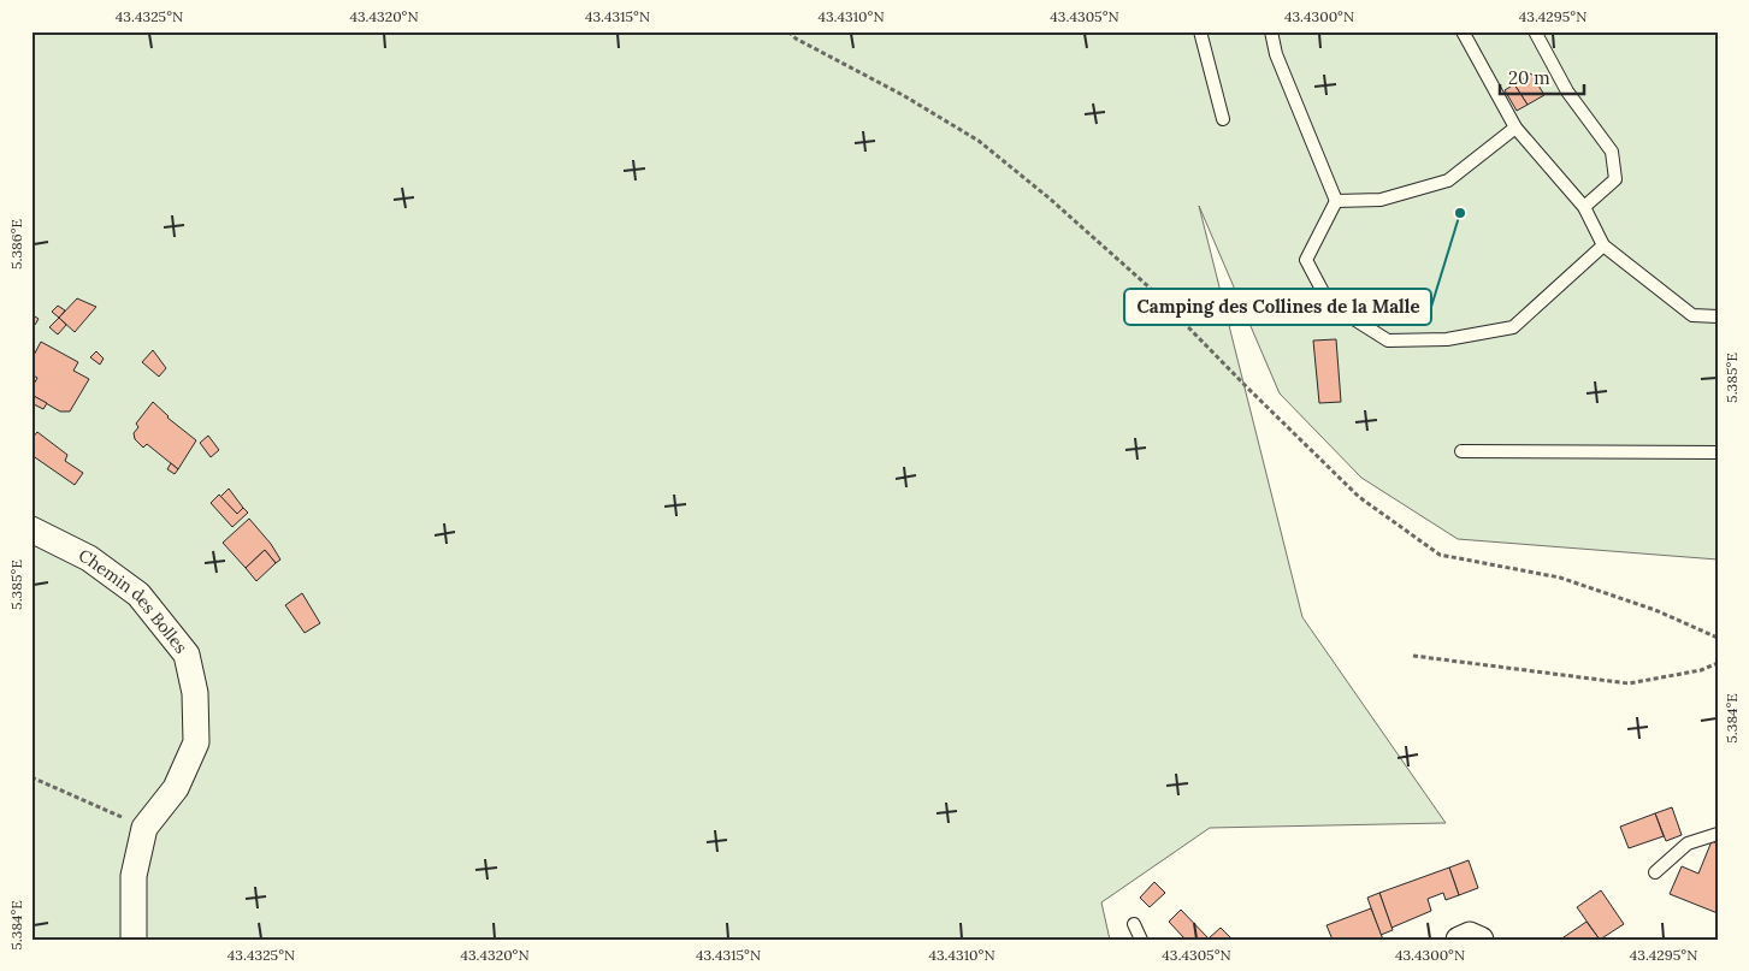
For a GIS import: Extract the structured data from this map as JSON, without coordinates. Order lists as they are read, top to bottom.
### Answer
{
  "streets": {
    "street": ["Chemin des Bolles"]
  },
  "places": ["Camping des Collines de la Malle"],
  "scale_bar": "20 m",
  "coordinates": [
    "43.4325°N",
    "43.4320°N",
    "43.4315°N",
    "43.4310°N",
    "43.4305°N",
    "43.4300°N",
    "43.4295°N",
    "5.386°E",
    "5.385°E",
    "5.384°E"
  ]
}
